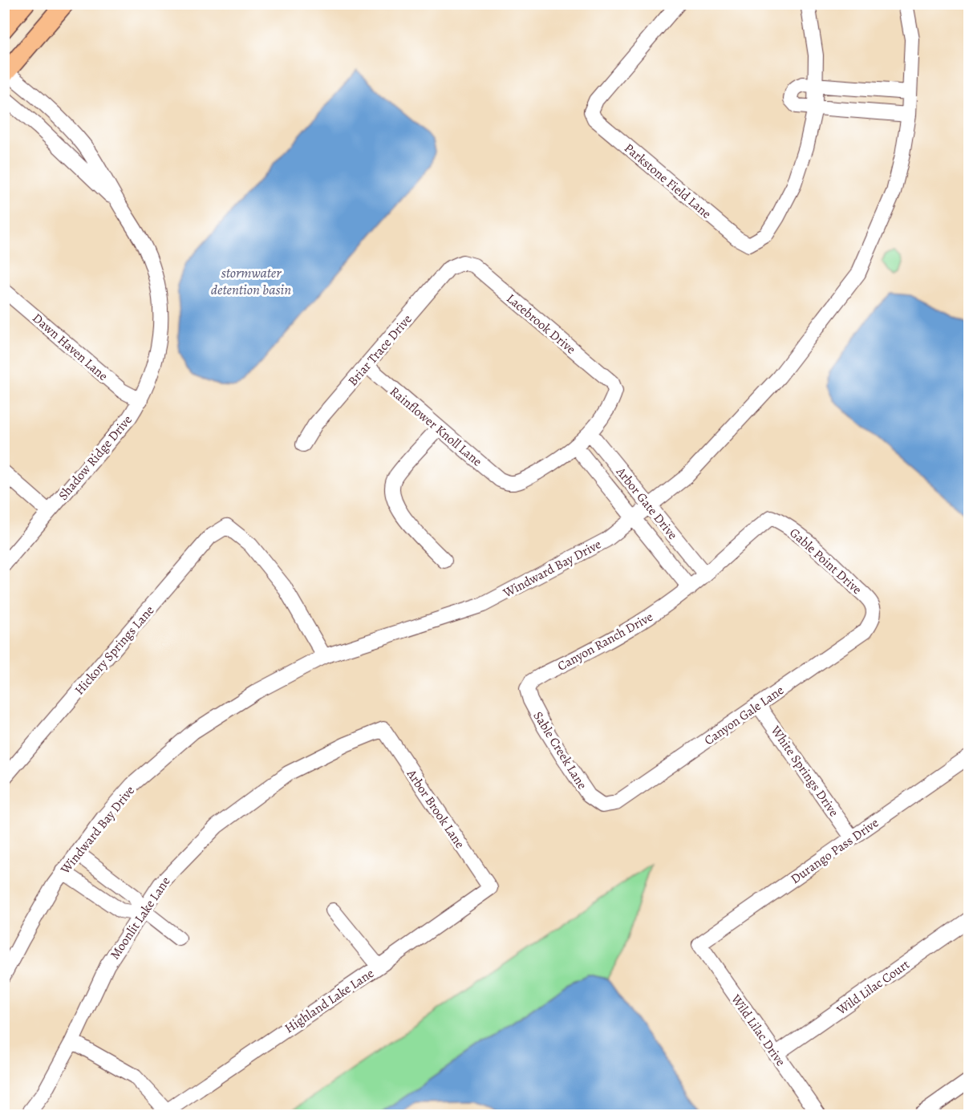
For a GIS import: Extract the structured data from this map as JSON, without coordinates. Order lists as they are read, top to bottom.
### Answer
{
  "streets": {
    "street": [
      "Parkstone Field Lane",
      "Lacebrook Drive",
      "Dawn Haven Lane",
      "Briar Trace Drive",
      "Rainflower Knoll Lane",
      "Shadow Ridge Drive",
      "Arbor Gate Drive",
      "Gable Point Drive",
      "Windward Bay Drive",
      "Canyon Ranch Drive",
      "Hickory Springs Lane",
      "Canyon Gale Lane",
      "Sable Creek Lane",
      "White Springs Drive",
      "Arbor Brook Lane",
      "Durango Pass Drive",
      "Moonlit Lake Lane",
      "Wild Lilac Court",
      "Highland Lake Lane",
      "Wild Lilac Drive"
    ]
  },
  "crossings": [
    ["Lacebrook Drive", "Briar Trace Drive"],
    ["Lacebrook Drive", "Arbor Gate Drive"],
    ["Dawn Haven Lane", "Shadow Ridge Drive"],
    ["Briar Trace Drive", "Rainflower Knoll Lane"],
    ["Rainflower Knoll Lane", "Arbor Gate Drive"],
    ["Arbor Gate Drive", "Windward Bay Drive"],
    ["Arbor Gate Drive", "Canyon Ranch Drive"],
    ["Gable Point Drive", "Canyon Ranch Drive"],
    ["Gable Point Drive", "Canyon Gale Lane"],
    ["Windward Bay Drive", "Hickory Springs Lane"],
    ["Canyon Ranch Drive", "Sable Creek Lane"],
    ["Canyon Gale Lane", "Sable Creek Lane"],
    ["Canyon Gale Lane", "White Springs Drive"],
    ["White Springs Drive", "Durango Pass Drive"],
    ["Arbor Brook Lane", "Moonlit Lake Lane"],
    ["Arbor Brook Lane", "Highland Lake Lane"],
    ["Durango Pass Drive", "Wild Lilac Drive"],
    ["Moonlit Lake Lane", "Highland Lake Lane"],
    ["Wild Lilac Court", "Wild Lilac Drive"]
  ],
  "water": ["stormwater detention basin"]
}
